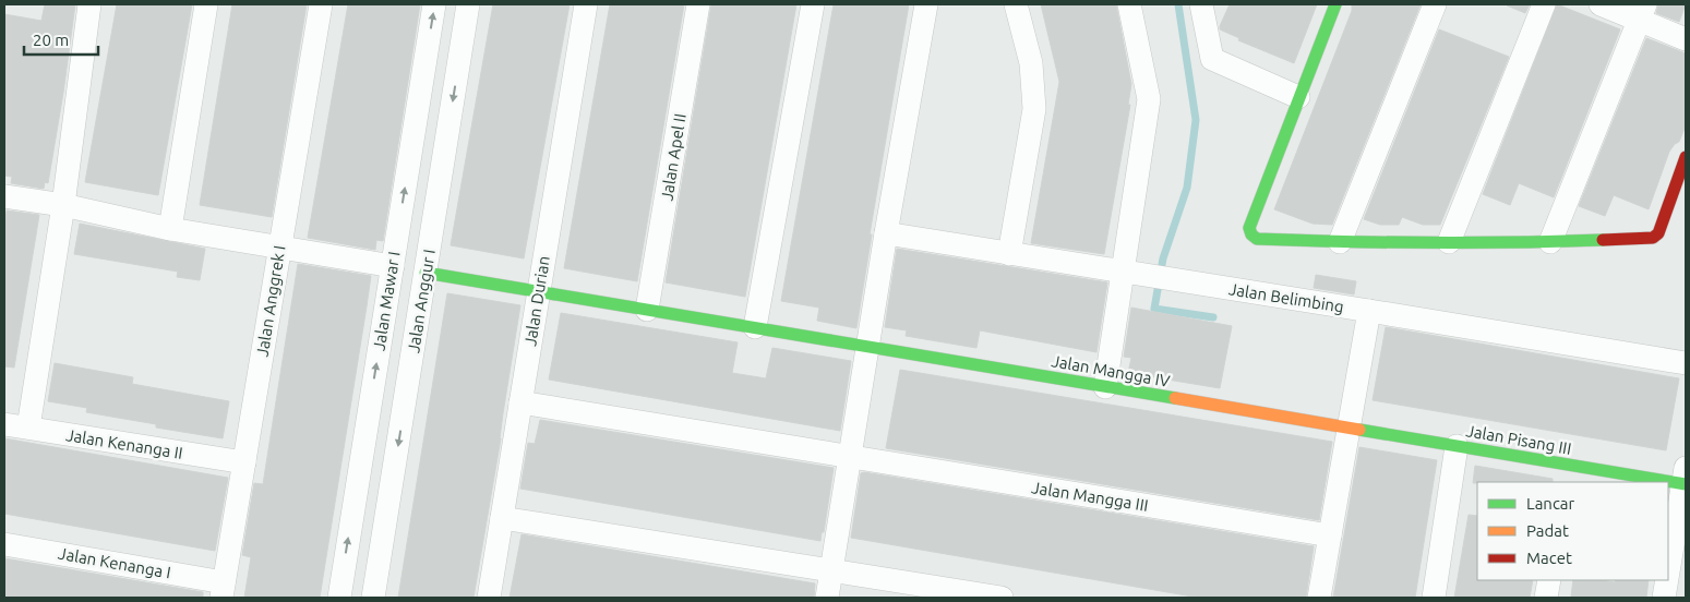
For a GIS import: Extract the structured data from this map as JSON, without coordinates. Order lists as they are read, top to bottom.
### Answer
{
  "streets": {
    "street": [
      "Jalan Apel II",
      "Jalan Belimbing",
      "Jalan Anggrek I",
      "Jalan Mawar I",
      "Jalan Anggur I",
      "Jalan Durian",
      "Jalan Mangga IV",
      "Jalan Pisang III",
      "Jalan Kenanga II",
      "Jalan Mangga III",
      "Jalan Kenanga I"
    ]
  },
  "crossings": [
    ["Jalan Apel II", "Jalan Mangga IV"],
    ["Jalan Anggrek I", "Jalan Kenanga II"],
    ["Jalan Anggrek I", "Jalan Kenanga I"],
    ["Jalan Anggur I", "Jalan Mangga IV"],
    ["Jalan Durian", "Jalan Mangga IV"],
    ["Jalan Durian", "Jalan Mangga III"],
    ["Jalan Mangga IV", "Jalan Pisang III"]
  ],
  "one_way": ["Jalan Mawar I", "Jalan Anggur I"],
  "legend": ["Lancar", "Padat", "Macet"],
  "scale_bar": "20 m"
}
